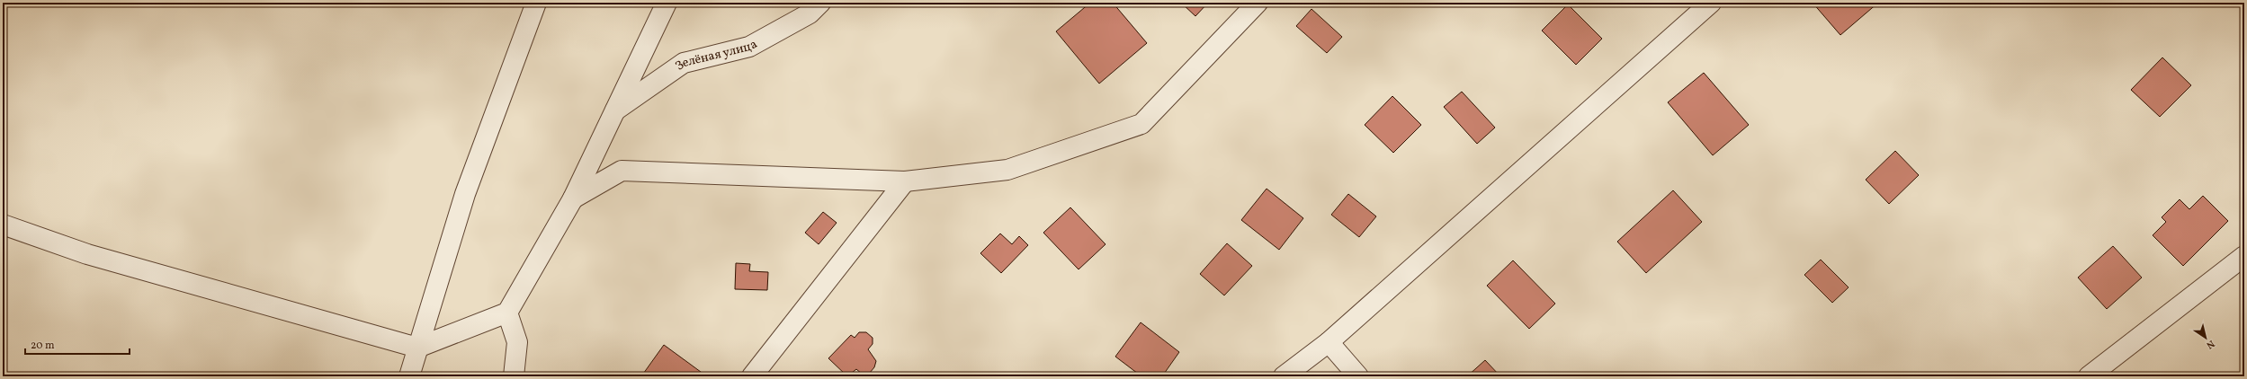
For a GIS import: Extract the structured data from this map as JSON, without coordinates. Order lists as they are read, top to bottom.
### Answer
{
  "streets": {
    "street": ["Зелёная улица"]
  },
  "scale_bar": "20 m",
  "north": "bottom right"
}
